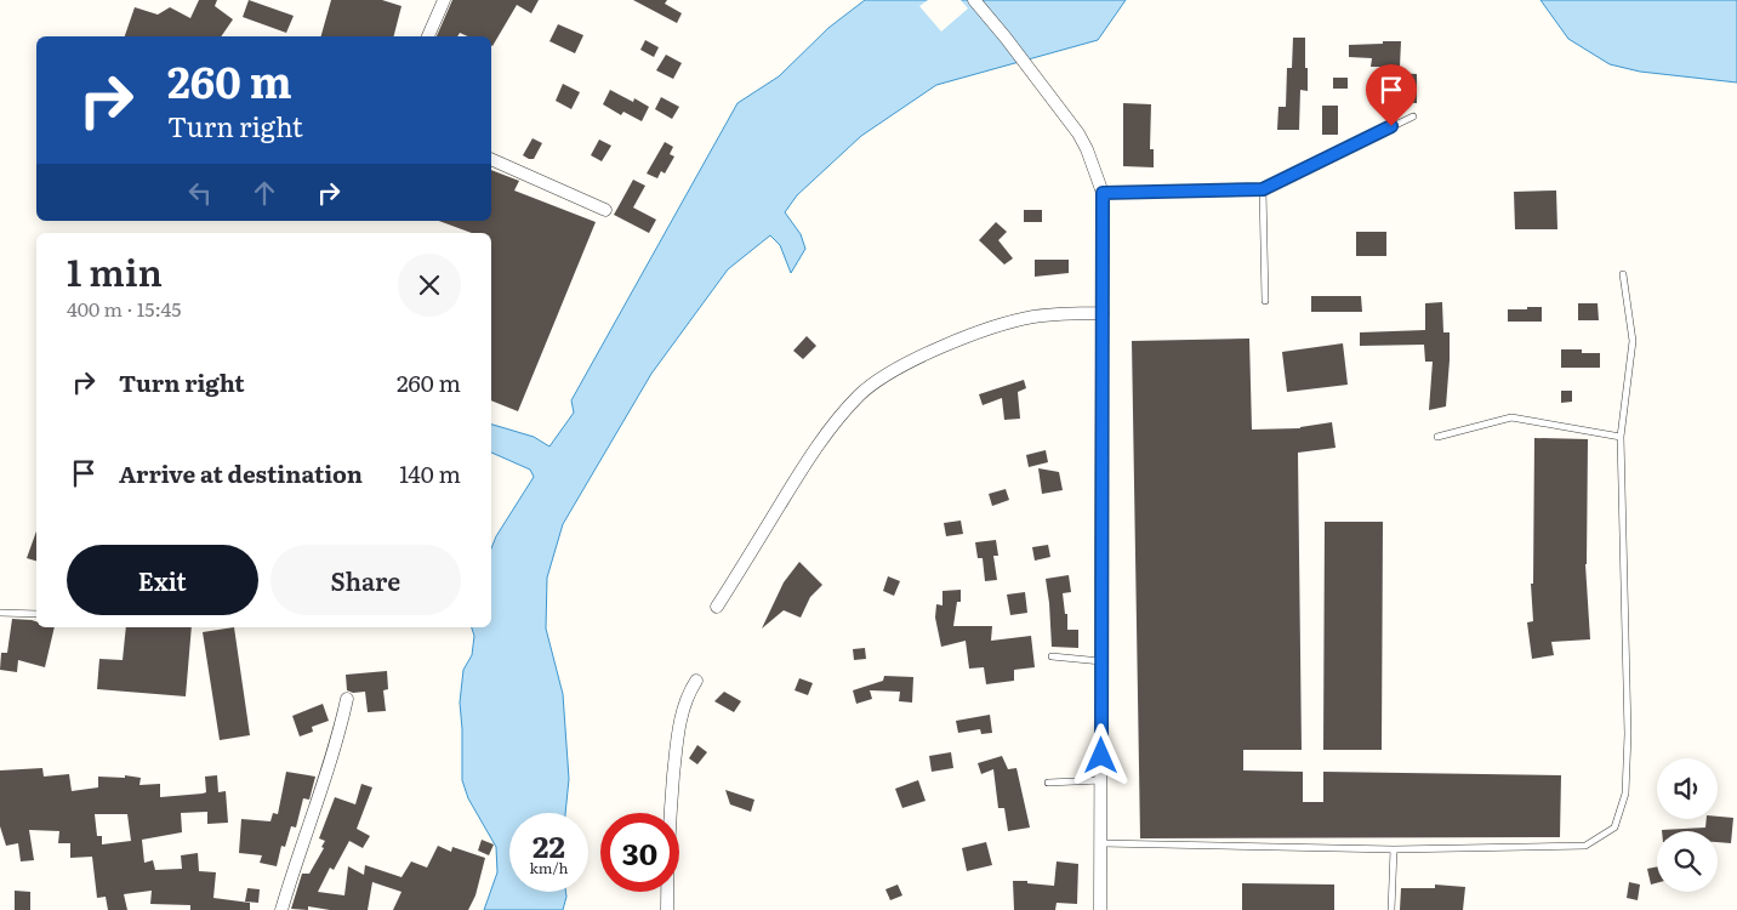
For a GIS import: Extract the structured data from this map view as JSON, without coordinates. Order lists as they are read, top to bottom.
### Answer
{
  "page": {
    "turn": ["260 m", "Turn right"],
    "heading": ["1 min", "400 m · 15:45"],
    "list": [
      {
        "name": "Turn right",
        "value": "260 m"
      },
      {
        "name": "Arrive at destination",
        "value": "140 m"
      }
    ],
    "buttons": ["Exit", "Share"],
    "speed": "22 km/h",
    "limit": "30"
  }
}
